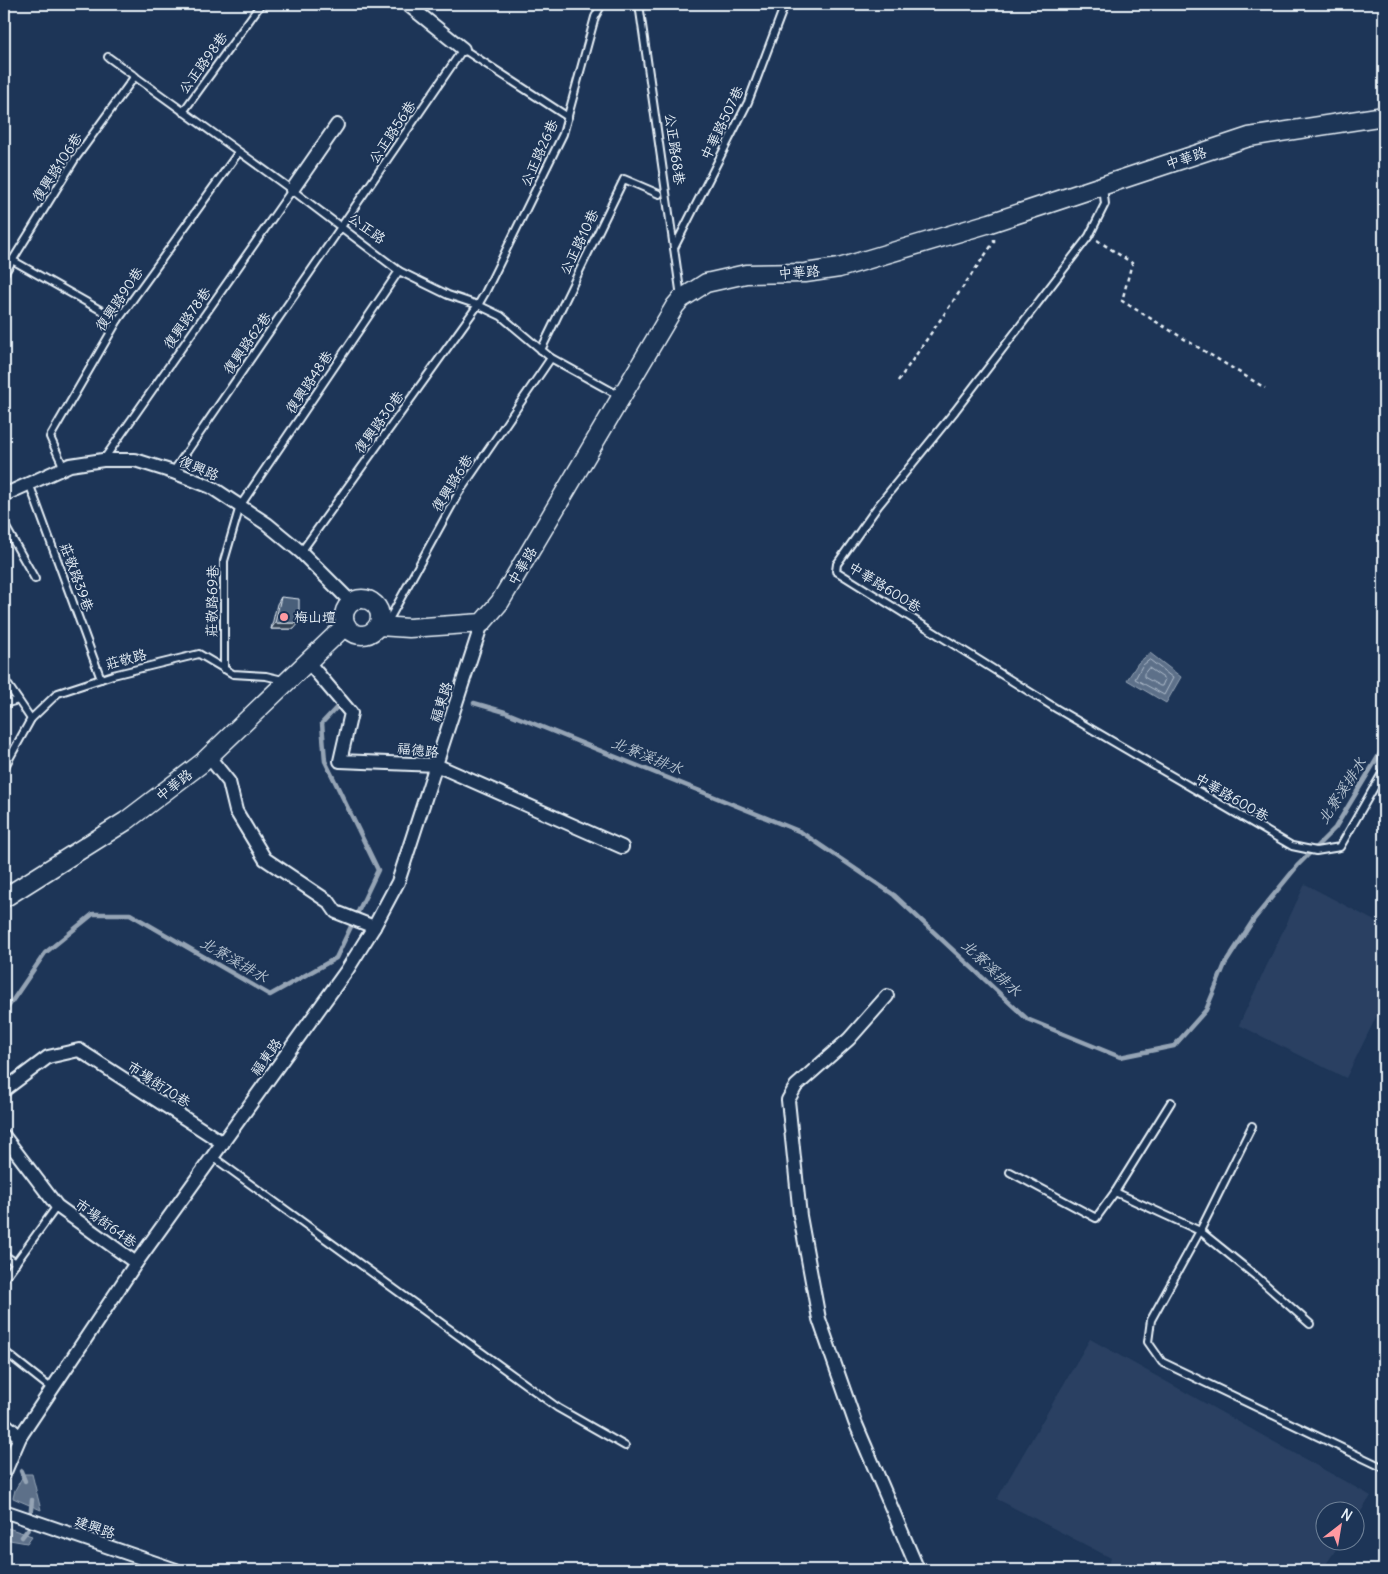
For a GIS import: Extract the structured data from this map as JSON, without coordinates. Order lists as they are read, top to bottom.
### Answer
{
  "streets": {
    "street": [
      "中華路",
      "復興路",
      "福東路",
      "福德路",
      "市場街70巷",
      "市場街64巷",
      "建興路"
    ],
    "lane": [
      "公正路98巷",
      "中華路507巷",
      "公正路56巷",
      "公正路68巷",
      "公正路26巷",
      "復興路106巷",
      "公正路",
      "公正路10巷",
      "復興路90巷",
      "復興路78巷",
      "復興路62巷",
      "復興路48巷",
      "復興路30巷",
      "復興路6巷",
      "莊敬路39巷",
      "中華路600巷",
      "莊敬路69巷",
      "莊敬路"
    ]
  },
  "crossings": [
    ["公正路98巷", "公正路"],
    ["中華路507巷", "公正路68巷"],
    ["公正路56巷", "公正路"],
    ["公正路56巷", "復興路62巷"],
    ["公正路68巷", "中華路"],
    ["公正路26巷", "公正路"],
    ["公正路26巷", "復興路30巷"],
    ["中華路", "公正路"],
    ["中華路", "復興路"],
    ["中華路", "復興路6巷"],
    ["中華路", "中華路600巷"],
    ["中華路", "莊敬路"],
    ["中華路", "福東路"],
    ["中華路", "福德路"],
    ["復興路106巷", "公正路"],
    ["公正路", "公正路10巷"],
    ["公正路", "復興路90巷"],
    ["公正路", "復興路78巷"],
    ["公正路", "復興路62巷"],
    ["公正路", "復興路48巷"],
    ["公正路", "復興路30巷"],
    ["公正路", "復興路6巷"],
    ["復興路90巷", "復興路"],
    ["復興路78巷", "復興路"],
    ["復興路62巷", "復興路"],
    ["復興路48巷", "復興路"],
    ["復興路48巷", "莊敬路69巷"],
    ["復興路30巷", "復興路"],
    ["復興路", "復興路6巷"],
    ["復興路", "莊敬路39巷"],
    ["復興路", "莊敬路69巷"],
    ["莊敬路39巷", "莊敬路"],
    ["莊敬路69巷", "莊敬路"],
    ["福東路", "福德路"],
    ["福東路", "市場街70巷"],
    ["福東路", "市場街64巷"]
  ],
  "water": ["北寮溪排水"],
  "places": ["梅山壇"],
  "north": "top right"
}
